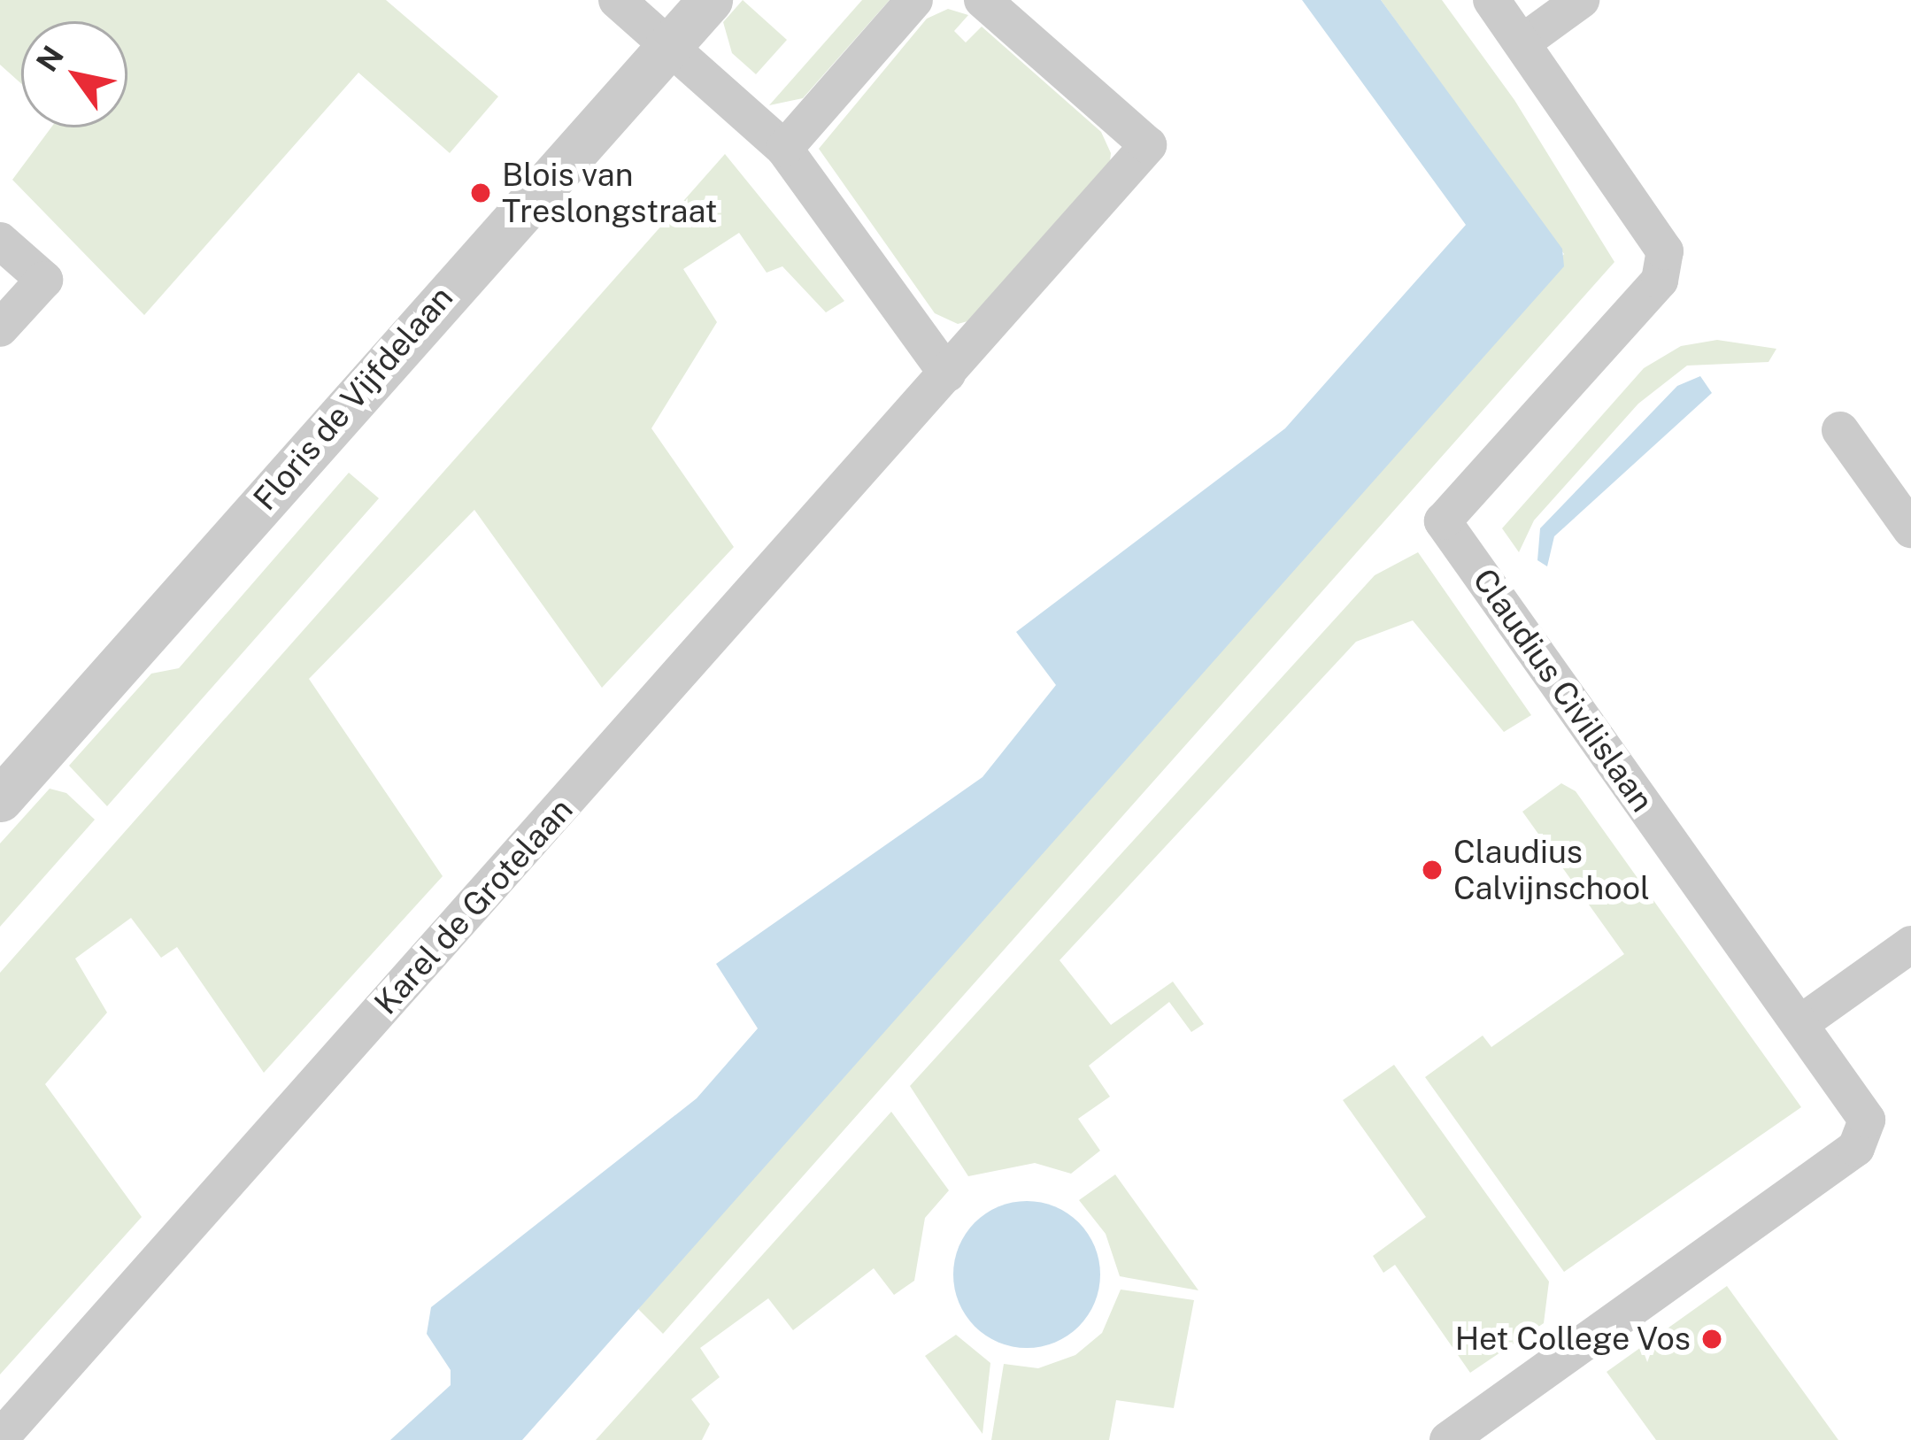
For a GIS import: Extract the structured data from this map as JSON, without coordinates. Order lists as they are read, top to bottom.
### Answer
{
  "streets": {
    "street": ["Floris de Vijfdelaan", "Claudius Civilislaan", "Karel de Grotelaan"]
  },
  "places": ["Blois van Treslongstraat", "Claudius Calvijnschool", "Het College Vos"],
  "north": "top left"
}
